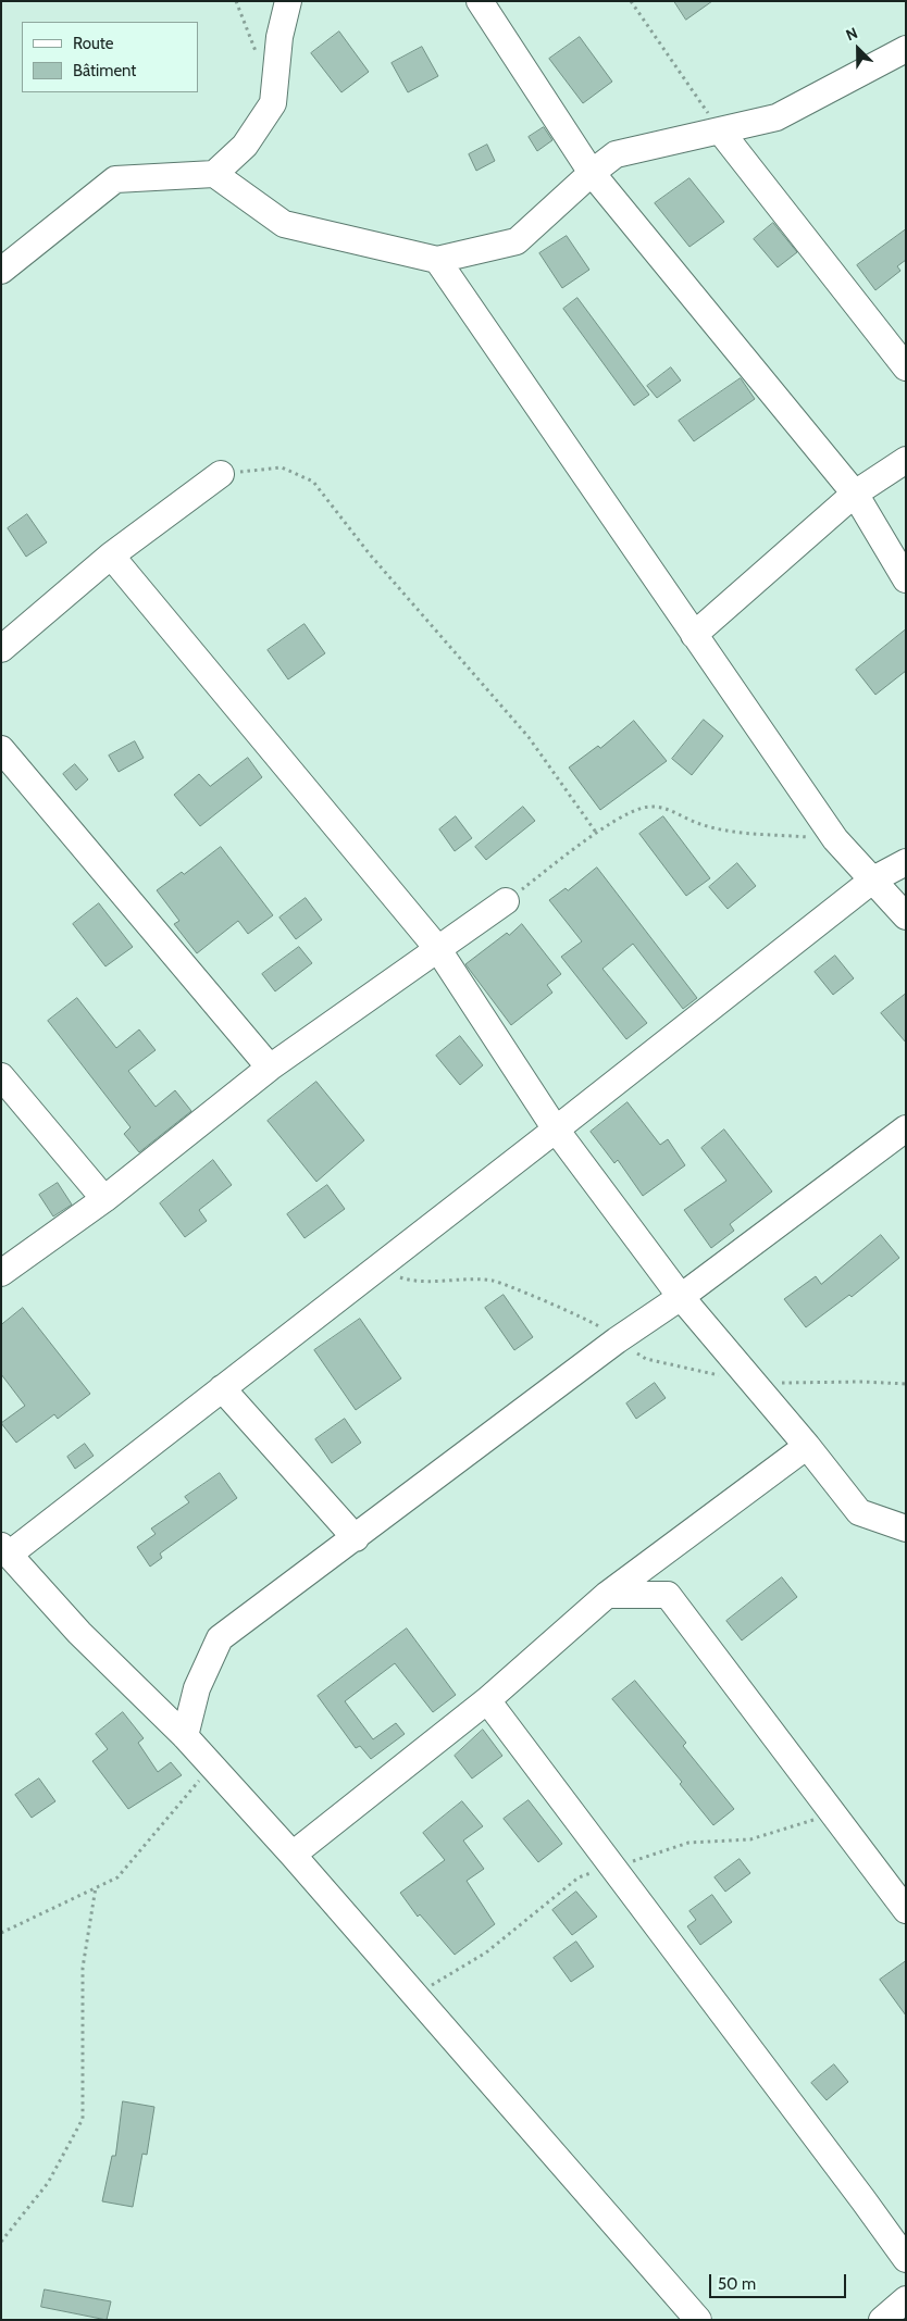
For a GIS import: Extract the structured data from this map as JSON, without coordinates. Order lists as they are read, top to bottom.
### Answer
{
  "legend": ["Route", "Bâtiment"],
  "scale_bar": "50 m",
  "north": "top left"
}
